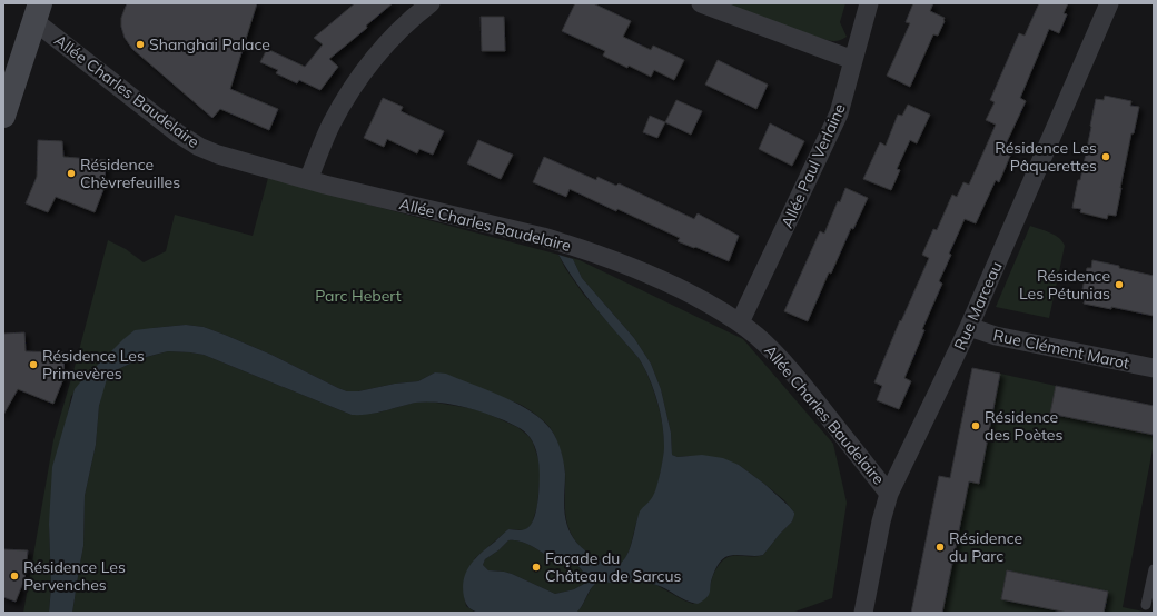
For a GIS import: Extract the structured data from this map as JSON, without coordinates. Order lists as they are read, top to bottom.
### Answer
{
  "streets": {
    "street": [
      "Allée Charles Baudelaire",
      "Allée Paul Verlaine",
      "Rue Marceau",
      "Rue Clément Marot"
    ]
  },
  "crossings": [
    ["Allée Charles Baudelaire", "Allée Paul Verlaine"],
    ["Allée Charles Baudelaire", "Rue Marceau"],
    ["Rue Marceau", "Rue Clément Marot"]
  ],
  "parks": ["Parc Hebert"],
  "places": [
    "Shanghai Palace",
    "Résidence Les Pâquerettes",
    "Résidence Chèvrefeuilles",
    "Résidence Les Pétunias",
    "Résidence Les Primevères",
    "Résidence des Poètes",
    "Résidence du Parc",
    "Façade du Château de Sarcus",
    "Résidence Les Pervenches"
  ]
}
